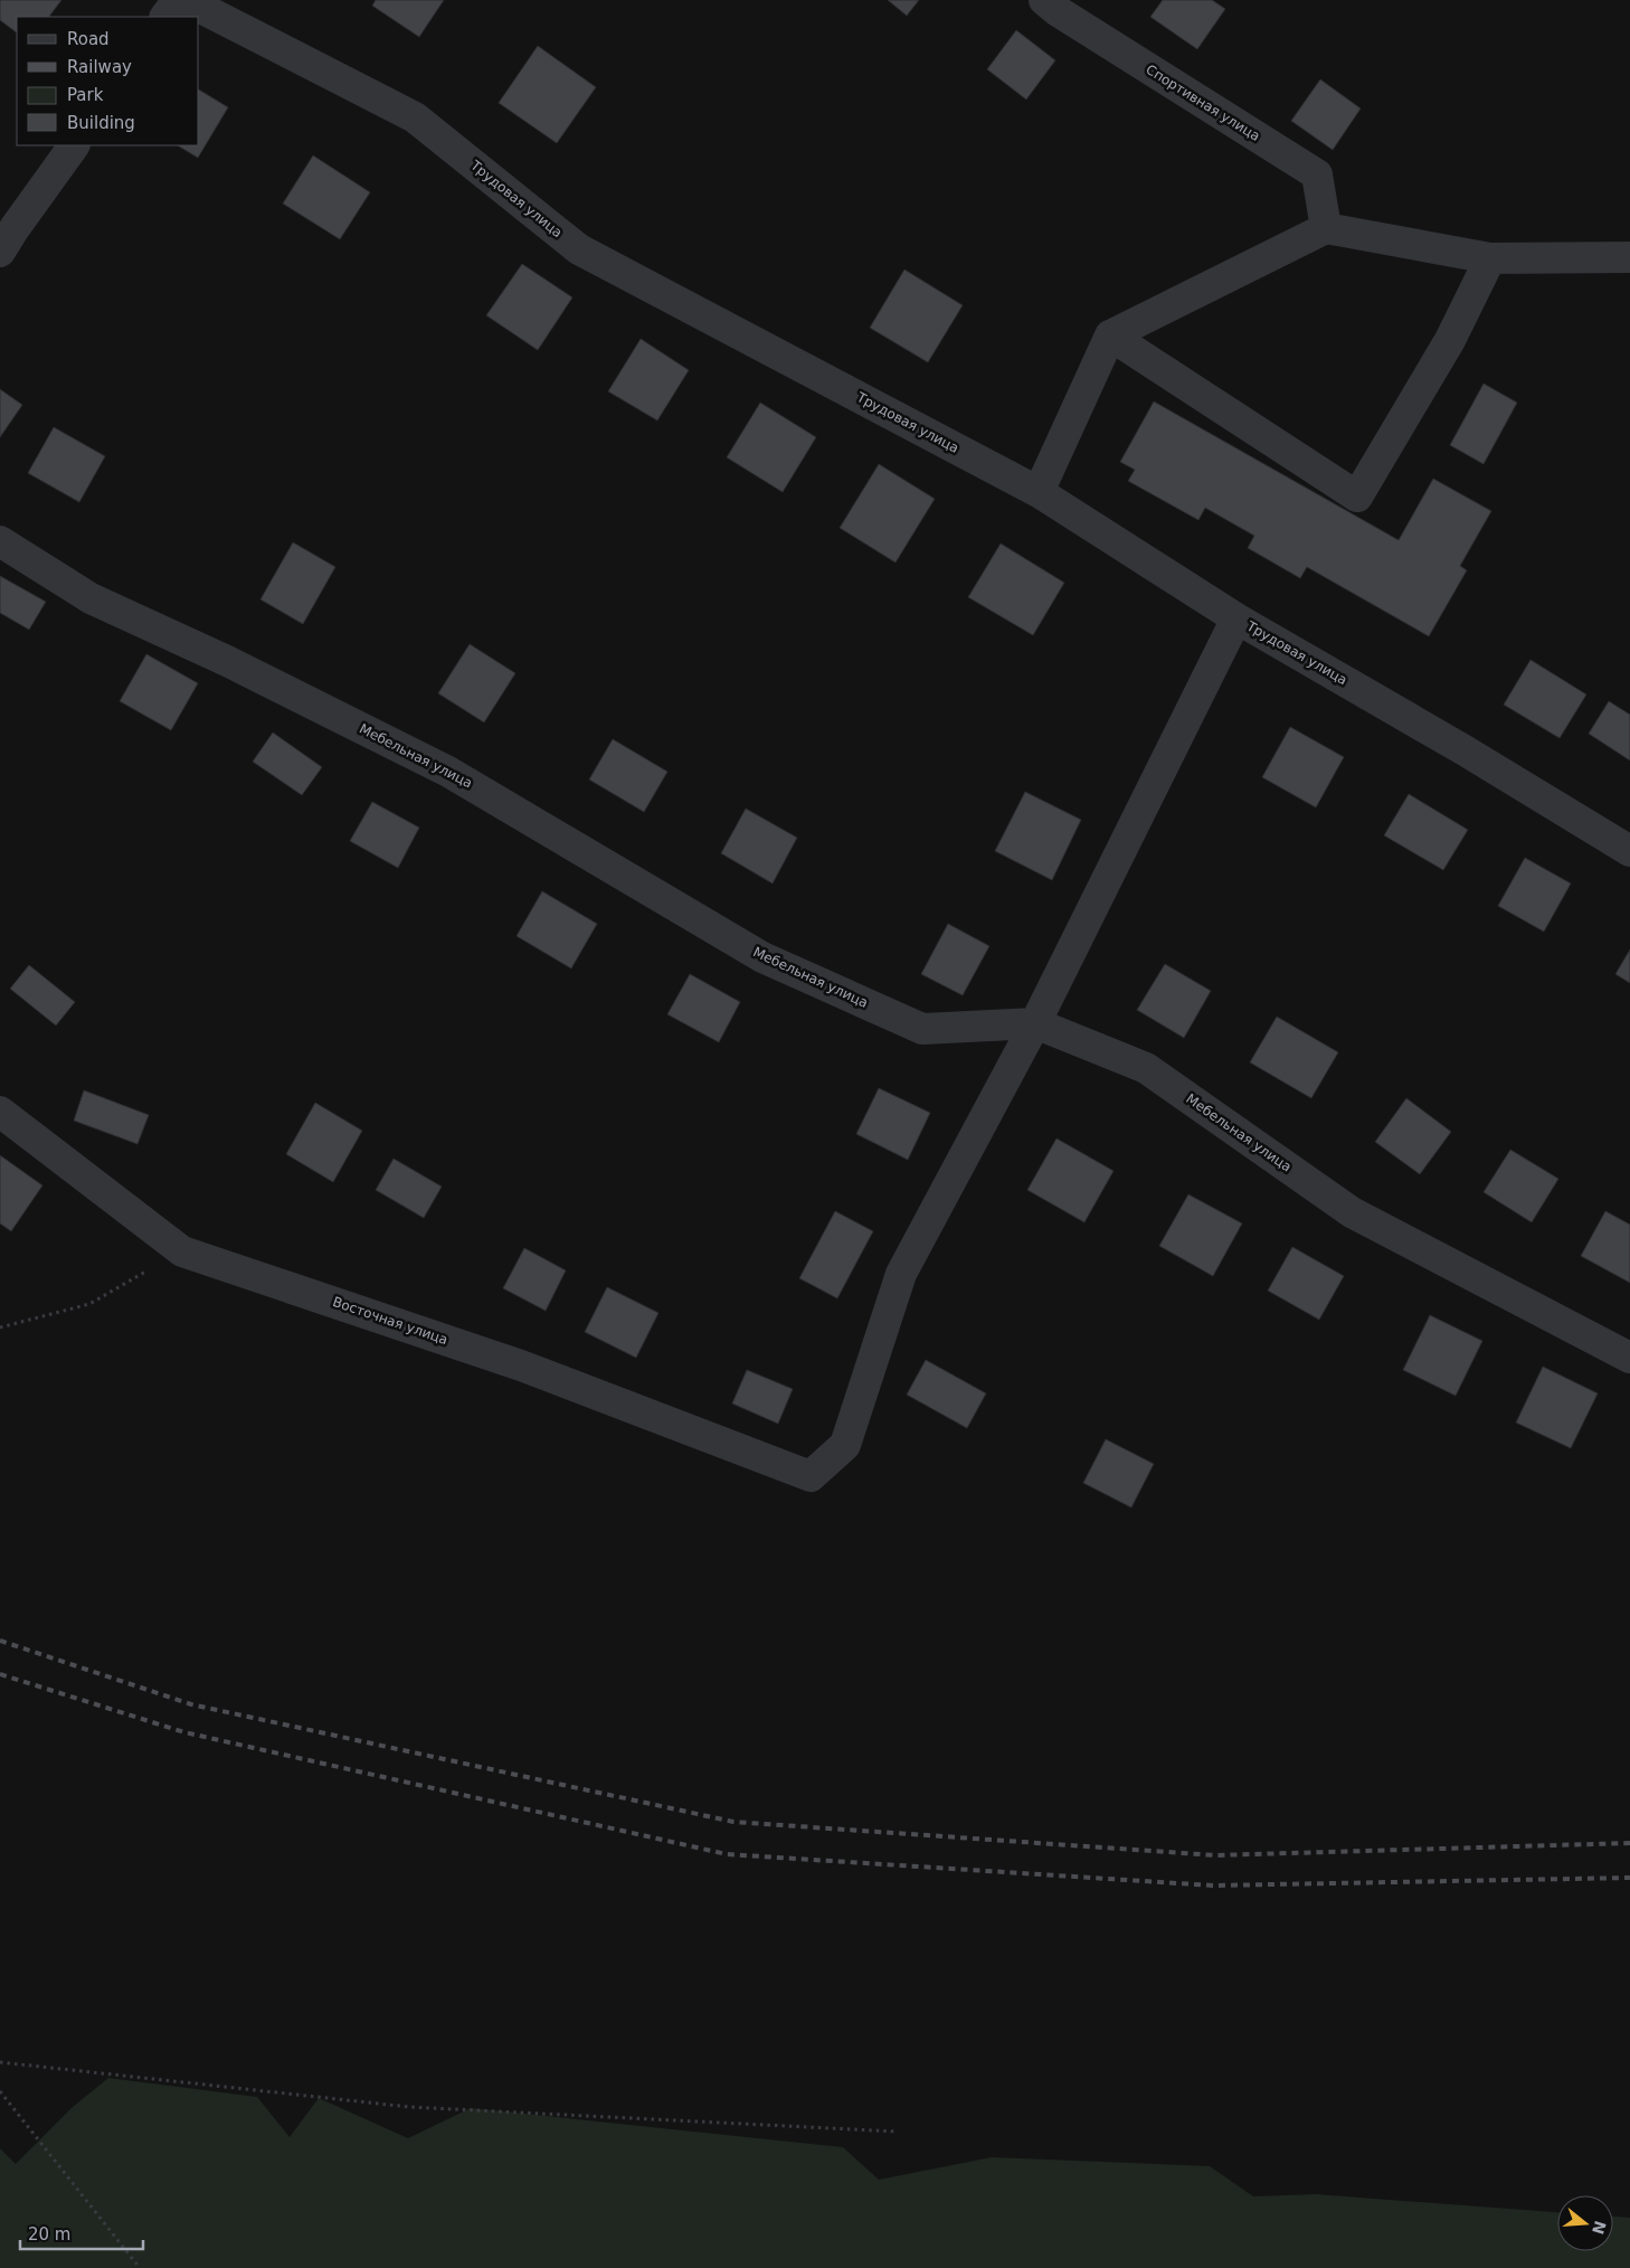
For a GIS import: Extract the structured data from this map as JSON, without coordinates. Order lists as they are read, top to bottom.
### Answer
{
  "streets": {
    "street": [
      "Спортивная улица",
      "Трудовая улица",
      "Мебельная улица",
      "Восточная улица"
    ]
  },
  "crossings": [
    ["Мебельная улица", "Восточная улица"]
  ],
  "legend": [
    "Road",
    "Railway",
    "Park",
    "Building"
  ],
  "scale_bar": "20 m",
  "north": "right"
}
